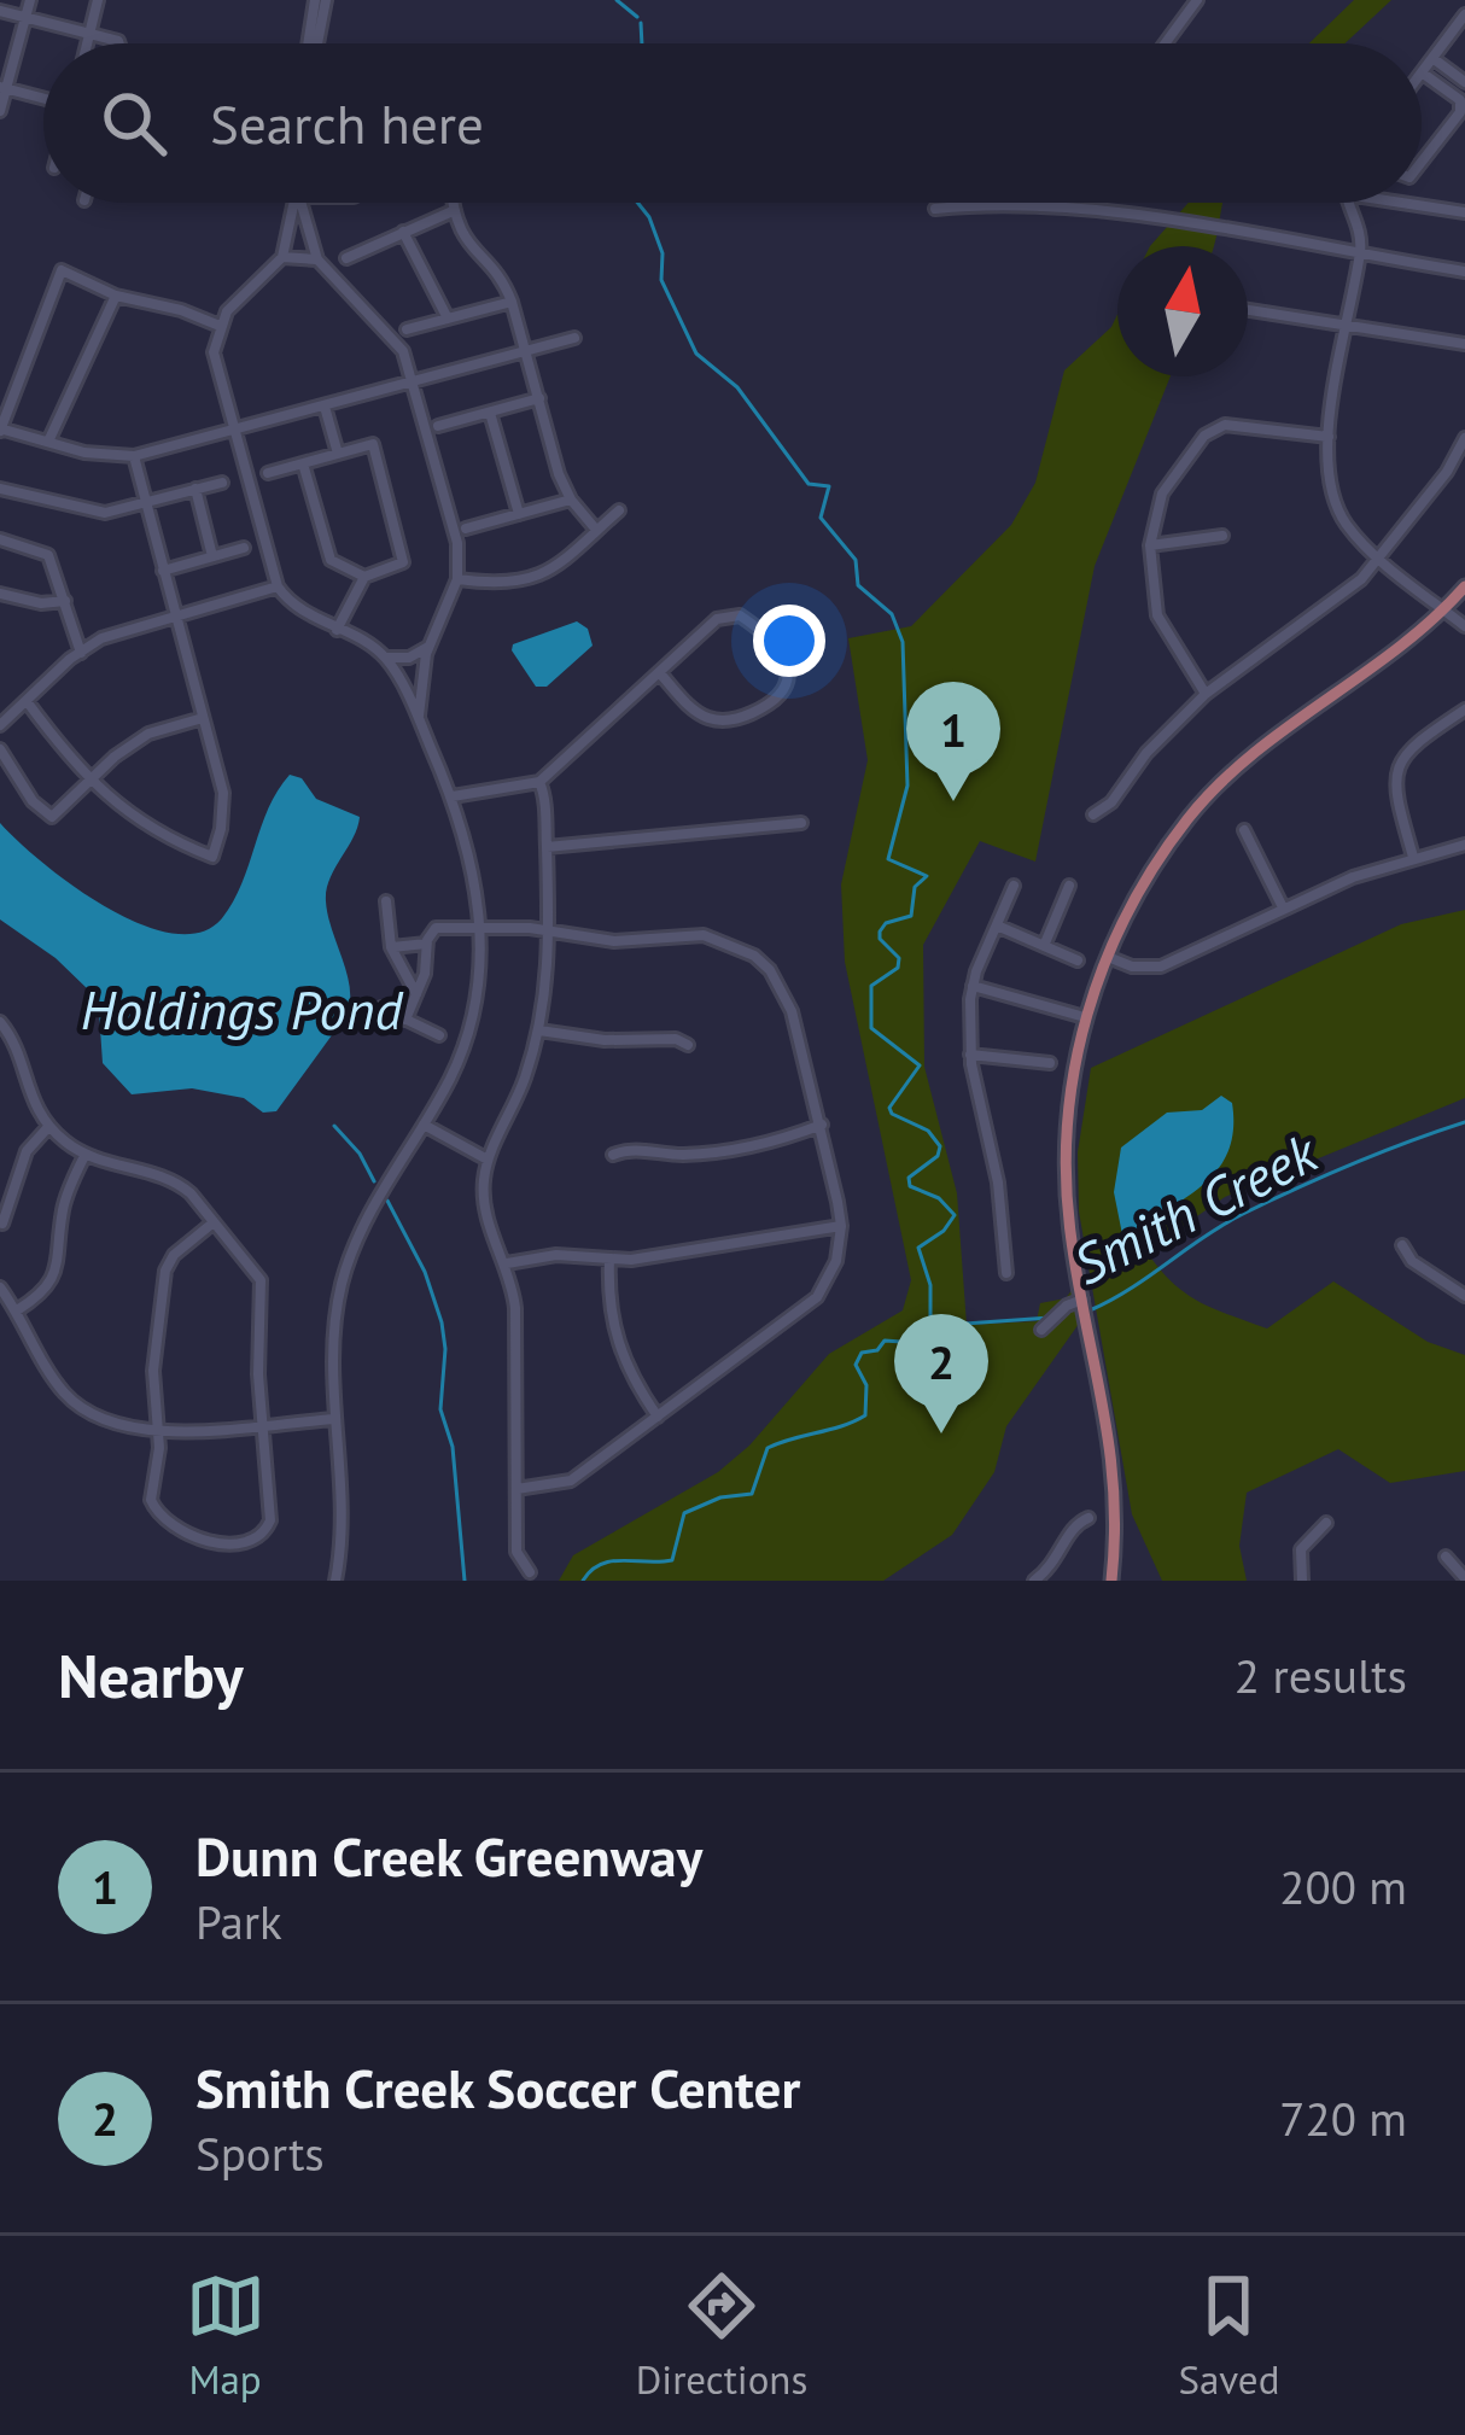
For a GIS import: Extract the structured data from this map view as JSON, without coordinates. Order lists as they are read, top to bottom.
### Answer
{
  "water": ["Holdings Pond", "Smith Creek"],
  "north": "top",
  "page": {
    "search": "Search here",
    "pins": ["1", "2"],
    "heading": ["Nearby", "2 results"],
    "list": [
      {
        "mark": "1",
        "name": "Dunn Creek Greenway",
        "note": "Park",
        "value": "200 m"
      },
      {
        "mark": "2",
        "name": "Smith Creek Soccer Center",
        "note": "Sports",
        "value": "720 m"
      }
    ],
    "nav": ["Map", "Directions", "Saved"]
  }
}
